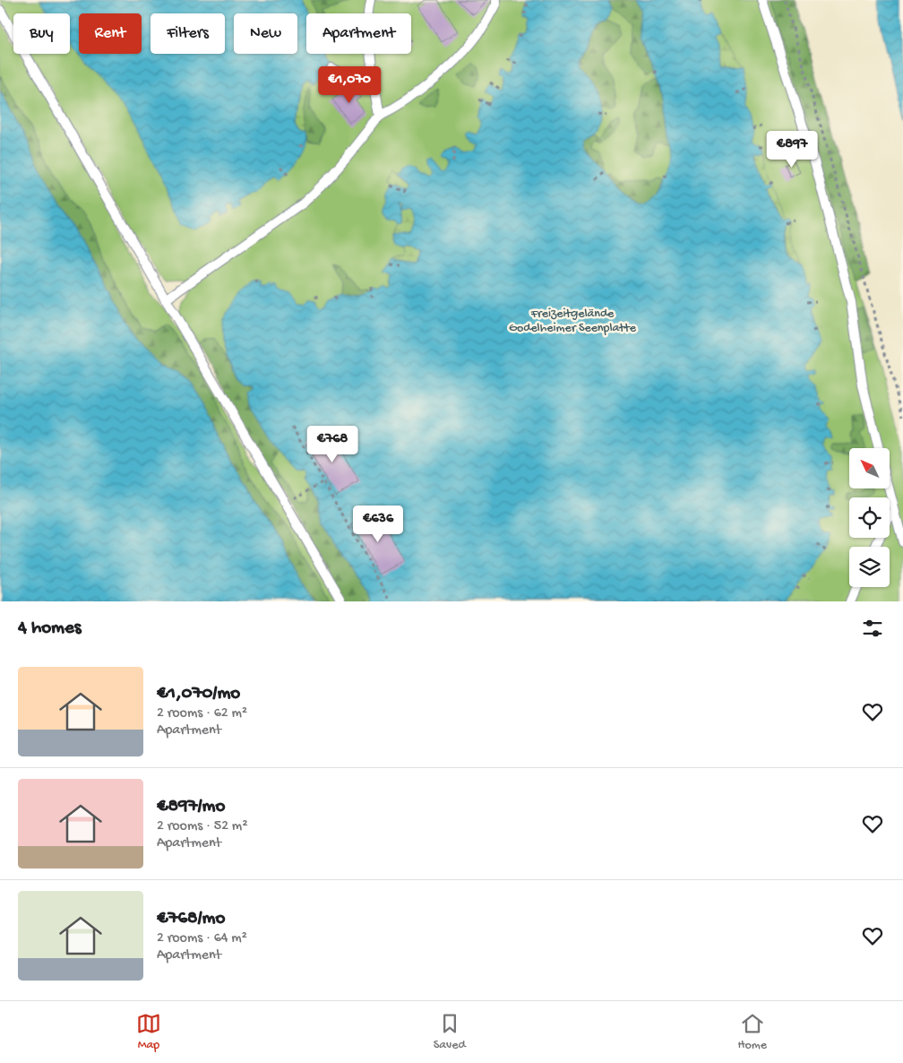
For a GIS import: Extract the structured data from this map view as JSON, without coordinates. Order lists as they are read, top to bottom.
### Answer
{
  "parks": ["Freizeitgelände Godelheimer Seenplatte"],
  "north": "top left",
  "page": {
    "chip": [
      "Buy",
      "Rent",
      "Filters",
      "New",
      "Apartment"
    ],
    "price": [
      "€1,070",
      "€897",
      "€768",
      "€636"
    ],
    "heading": "4 homes",
    "list": [
      {
        "name": "€1,070/mo",
        "note": "2 rooms · 62 m² · Apartment"
      },
      {
        "name": "€897/mo",
        "note": "2 rooms · 52 m² · Apartment"
      },
      {
        "name": "€768/mo",
        "note": "2 rooms · 64 m² · Apartment"
      }
    ],
    "tabs": ["Map", "Saved", "Home"]
  }
}
